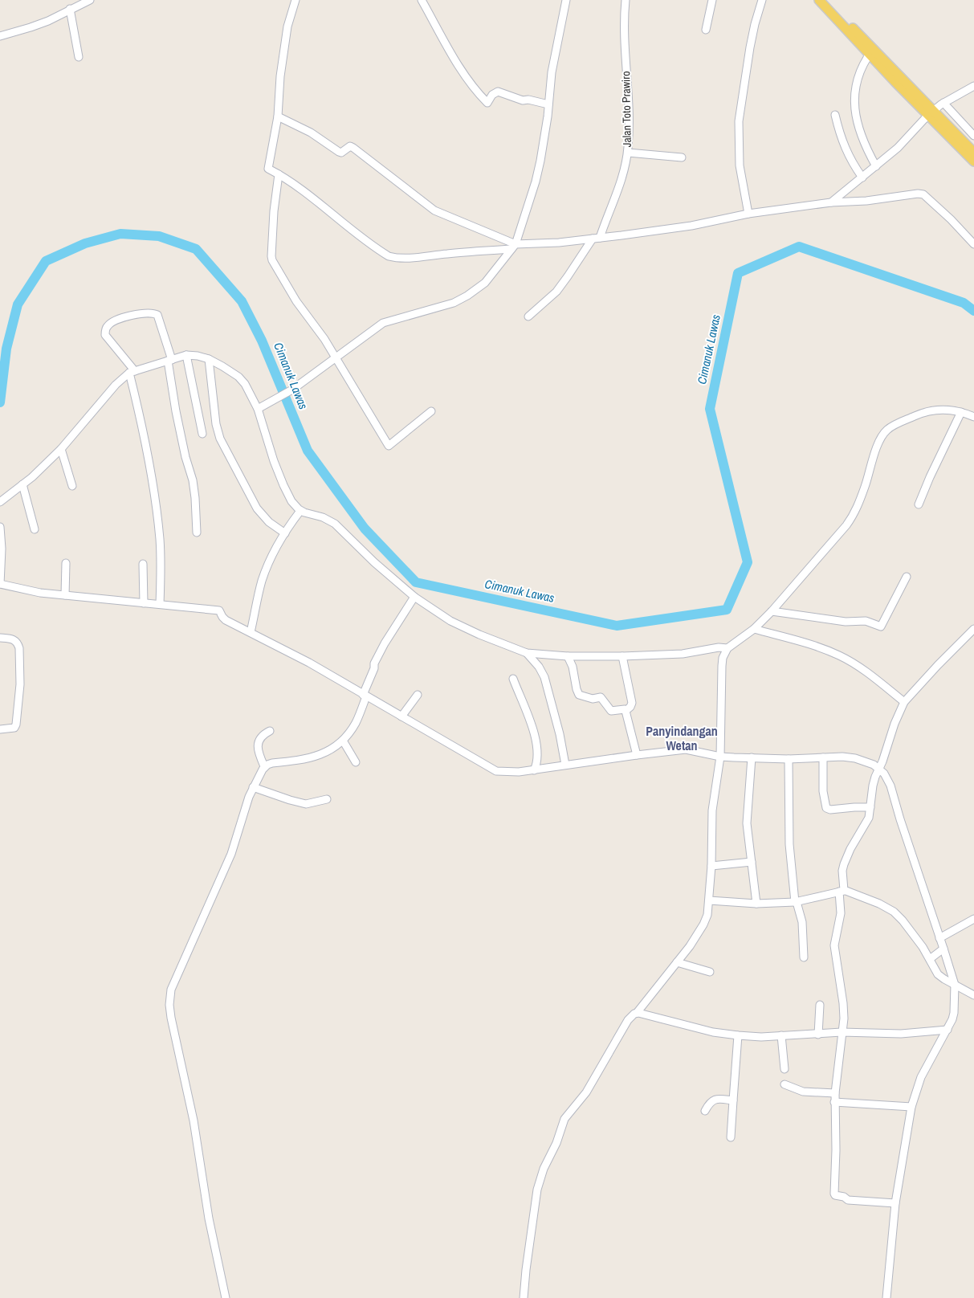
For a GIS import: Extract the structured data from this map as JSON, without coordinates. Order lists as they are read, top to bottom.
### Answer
{
  "streets": {
    "street": ["Jalan Toto Prawiro"]
  },
  "districts": ["Panyindangan Wetan"],
  "water": ["Cimanuk Lawas"]
}
